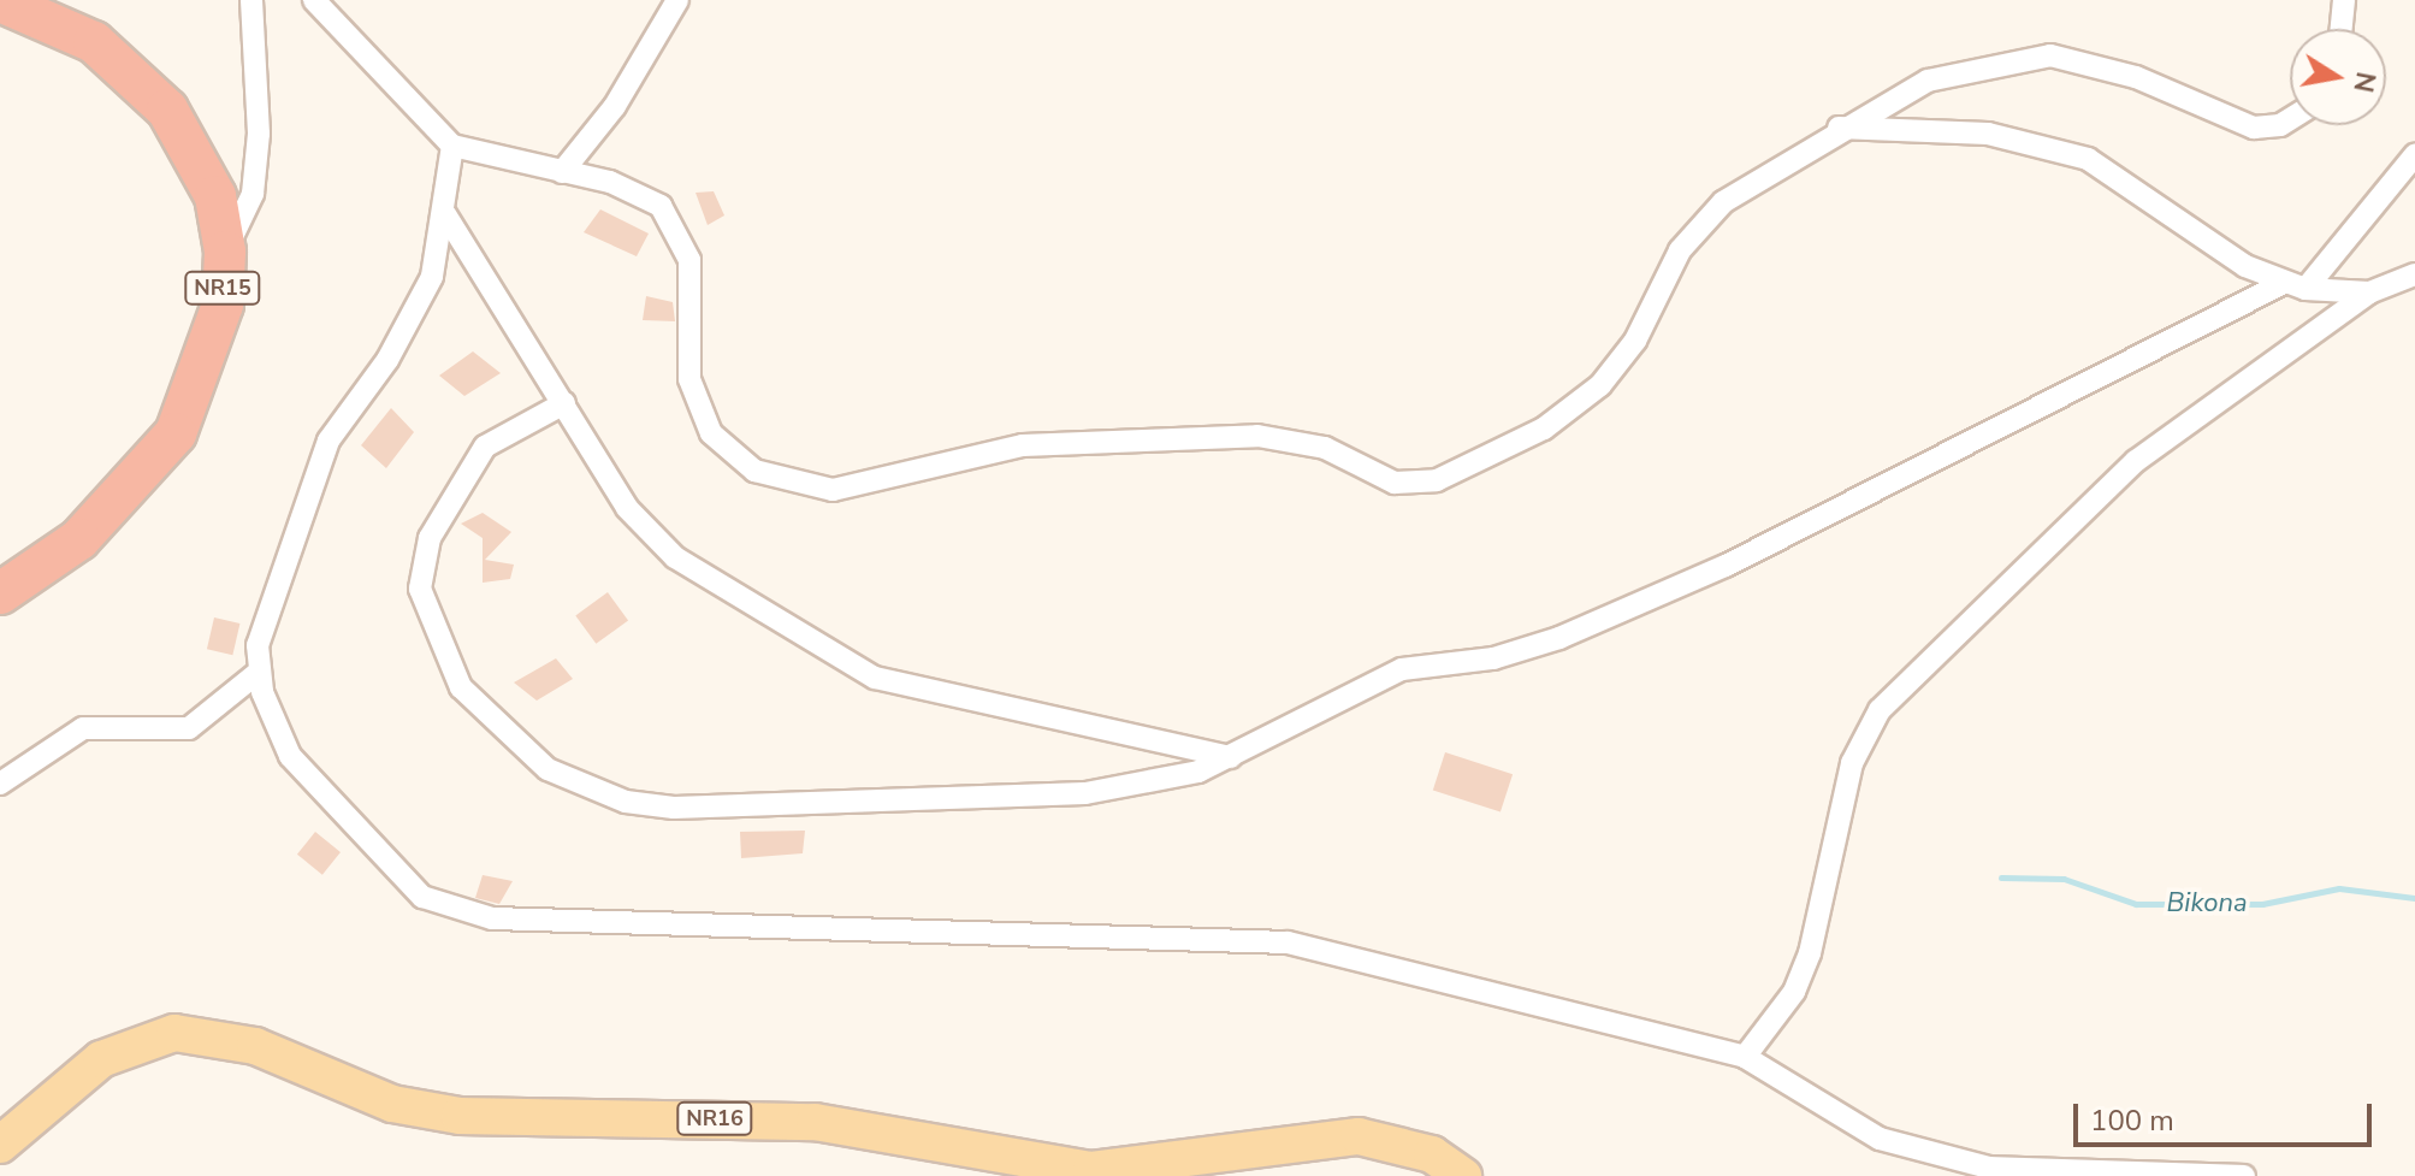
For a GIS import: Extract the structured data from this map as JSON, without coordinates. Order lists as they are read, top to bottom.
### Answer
{
  "streets": {
    "highway": ["NR15"],
    "main road": ["NR16"]
  },
  "water": ["Bikona"],
  "scale_bar": "100 m",
  "north": "right"
}
